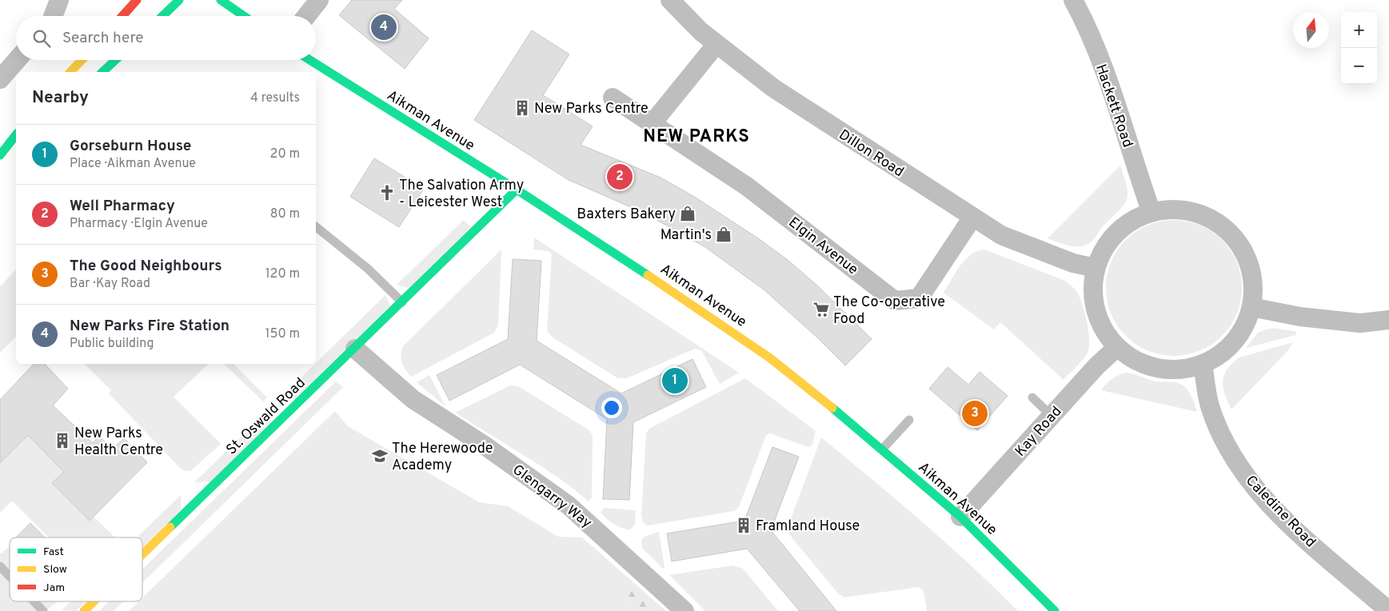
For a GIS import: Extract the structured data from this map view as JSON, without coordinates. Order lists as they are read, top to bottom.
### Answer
{
  "streets": {
    "main road": ["Aikman Avenue", "St. Oswald Road"],
    "street": [
      "Hackett Road",
      "Dillon Road",
      "Elgin Avenue",
      "Kay Road",
      "Glengarry Way",
      "Caledine Road"
    ]
  },
  "crossings": [
    ["Aikman Avenue", "St. Oswald Road"],
    ["Aikman Avenue", "Kay Road"],
    ["Dillon Road", "Elgin Avenue"],
    ["St. Oswald Road", "Glengarry Way"]
  ],
  "districts": ["NEW PARKS"],
  "places": {
    "building": ["New Parks Centre", "New Parks Health Centre", "Framland House"],
    "church": ["The Salvation Army - Leicester West"],
    "shop": ["Baxters Bakery", "Martin's"],
    "supermarket": ["The Co-operative Food"],
    "school or university": ["The Herewoode Academy"]
  },
  "legend": ["Fast", "Slow", "Jam"],
  "north": "top",
  "page": {
    "map_buttons": ["+", "−"],
    "pins": [
      "4",
      "2",
      "1",
      "3"
    ],
    "search": "Search here",
    "heading": ["Nearby", "4 results"],
    "list": [
      {
        "mark": "1",
        "name": "Gorseburn House",
        "note": "Place · Aikman Avenue",
        "value": "20 m"
      },
      {
        "mark": "2",
        "name": "Well Pharmacy",
        "note": "Pharmacy · Elgin Avenue",
        "value": "80 m"
      },
      {
        "mark": "3",
        "name": "The Good Neighbours",
        "note": "Bar · Kay Road",
        "value": "120 m"
      },
      {
        "mark": "4",
        "name": "New Parks Fire Station",
        "note": "Public building",
        "value": "150 m"
      }
    ]
  }
}
